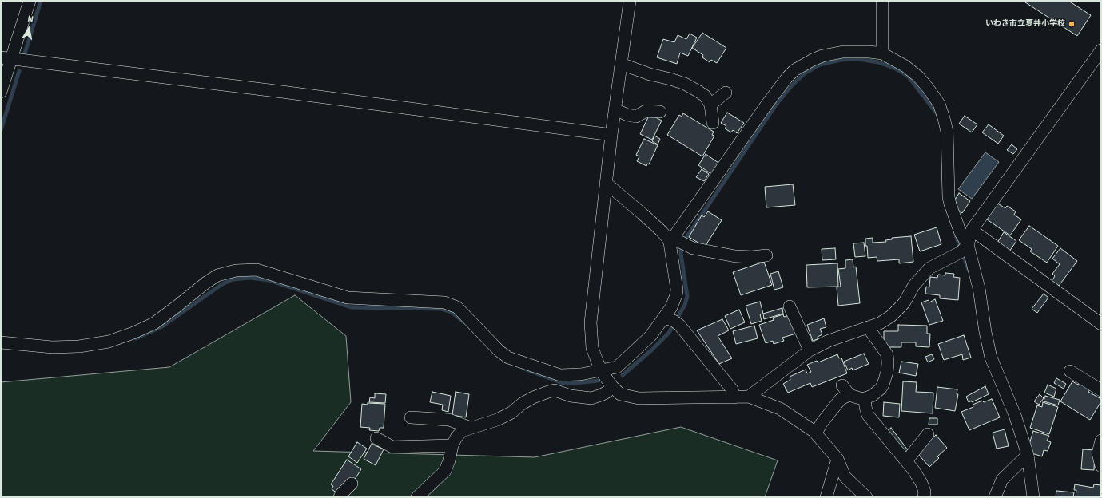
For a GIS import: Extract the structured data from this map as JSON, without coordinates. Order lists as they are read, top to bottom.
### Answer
{
  "places": ["いわき市立夏井小学校"],
  "north": "top"
}
